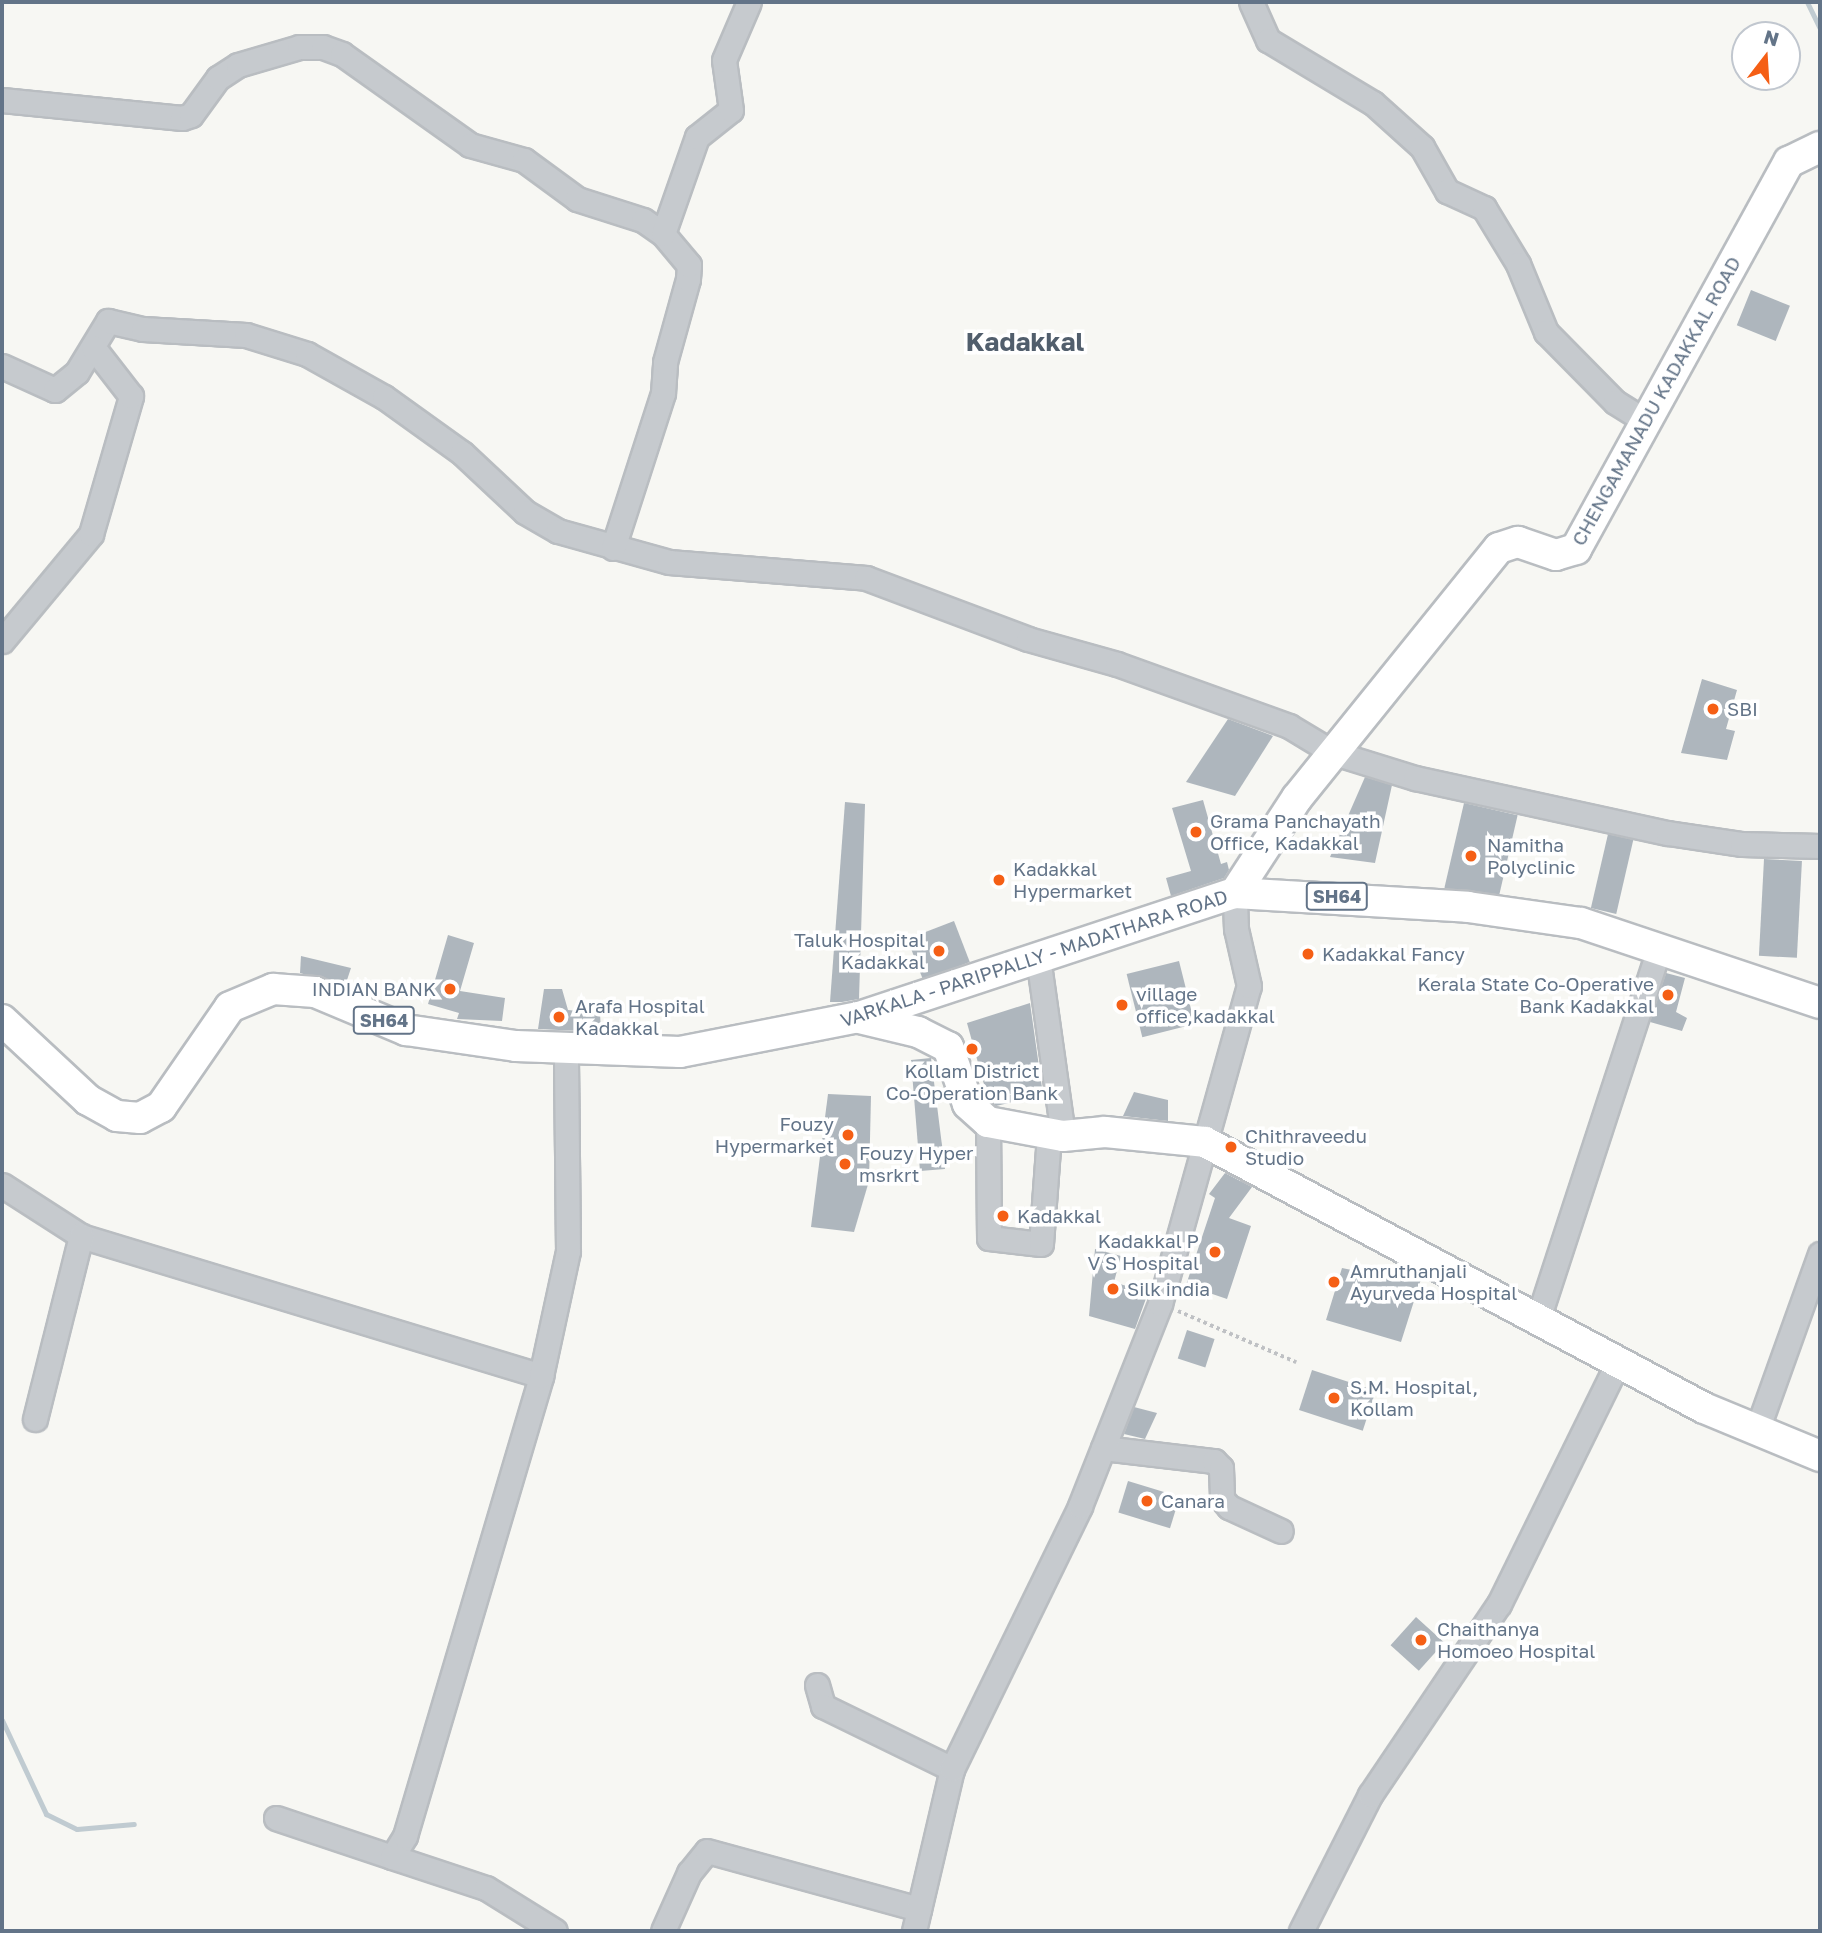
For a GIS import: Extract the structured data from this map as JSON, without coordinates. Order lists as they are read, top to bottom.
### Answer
{
  "streets": {
    "main road": ["CHENGAMANADU KADAKKAL ROAD", "SH64", "VARKALA - PARIPPALLY - MADATHARA ROAD"]
  },
  "crossings": [
    ["CHENGAMANADU KADAKKAL ROAD", "VARKALA - PARIPPALLY - MADATHARA ROAD"]
  ],
  "districts": ["Kadakkal"],
  "places": [
    "SBI",
    "Grama Panchayath Office, Kadakkal",
    "Namitha Polyclinic",
    "Kadakkal Hypermarket",
    "Taluk Hospital Kadakkal",
    "Kadakkal Fancy",
    "INDIAN BANK",
    "Kerala State Co-Operative Bank Kadakkal",
    "village office,kadakkal",
    "Arafa Hospital Kadakkal",
    "Kollam District Co-Operation Bank",
    "Fouzy Hypermarket",
    "Chithraveedu Studio",
    "Fouzy Hyper msrkrt",
    "Kadakkal",
    "Kadakkal P V S Hospital",
    "Amruthanjali Ayurveda Hospital",
    "Silk india",
    "S.M. Hospital, Kollam",
    "Canara",
    "Chaithanya Homoeo Hospital"
  ],
  "north": "top"
}
